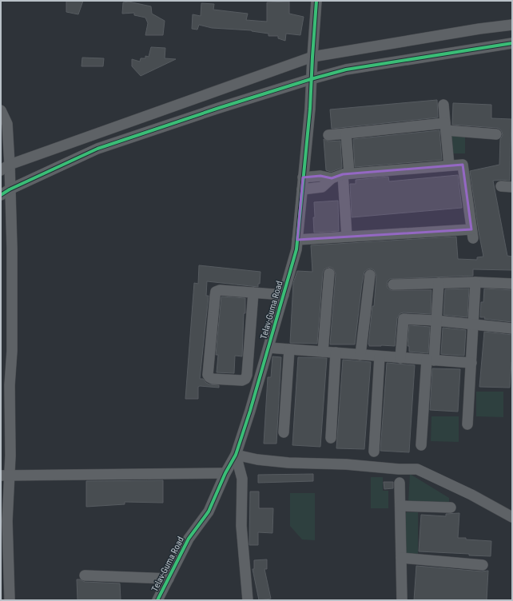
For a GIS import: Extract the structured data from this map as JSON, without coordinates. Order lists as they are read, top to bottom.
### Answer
{
  "streets": {
    "street": ["Telav-Guma Road"]
  }
}
